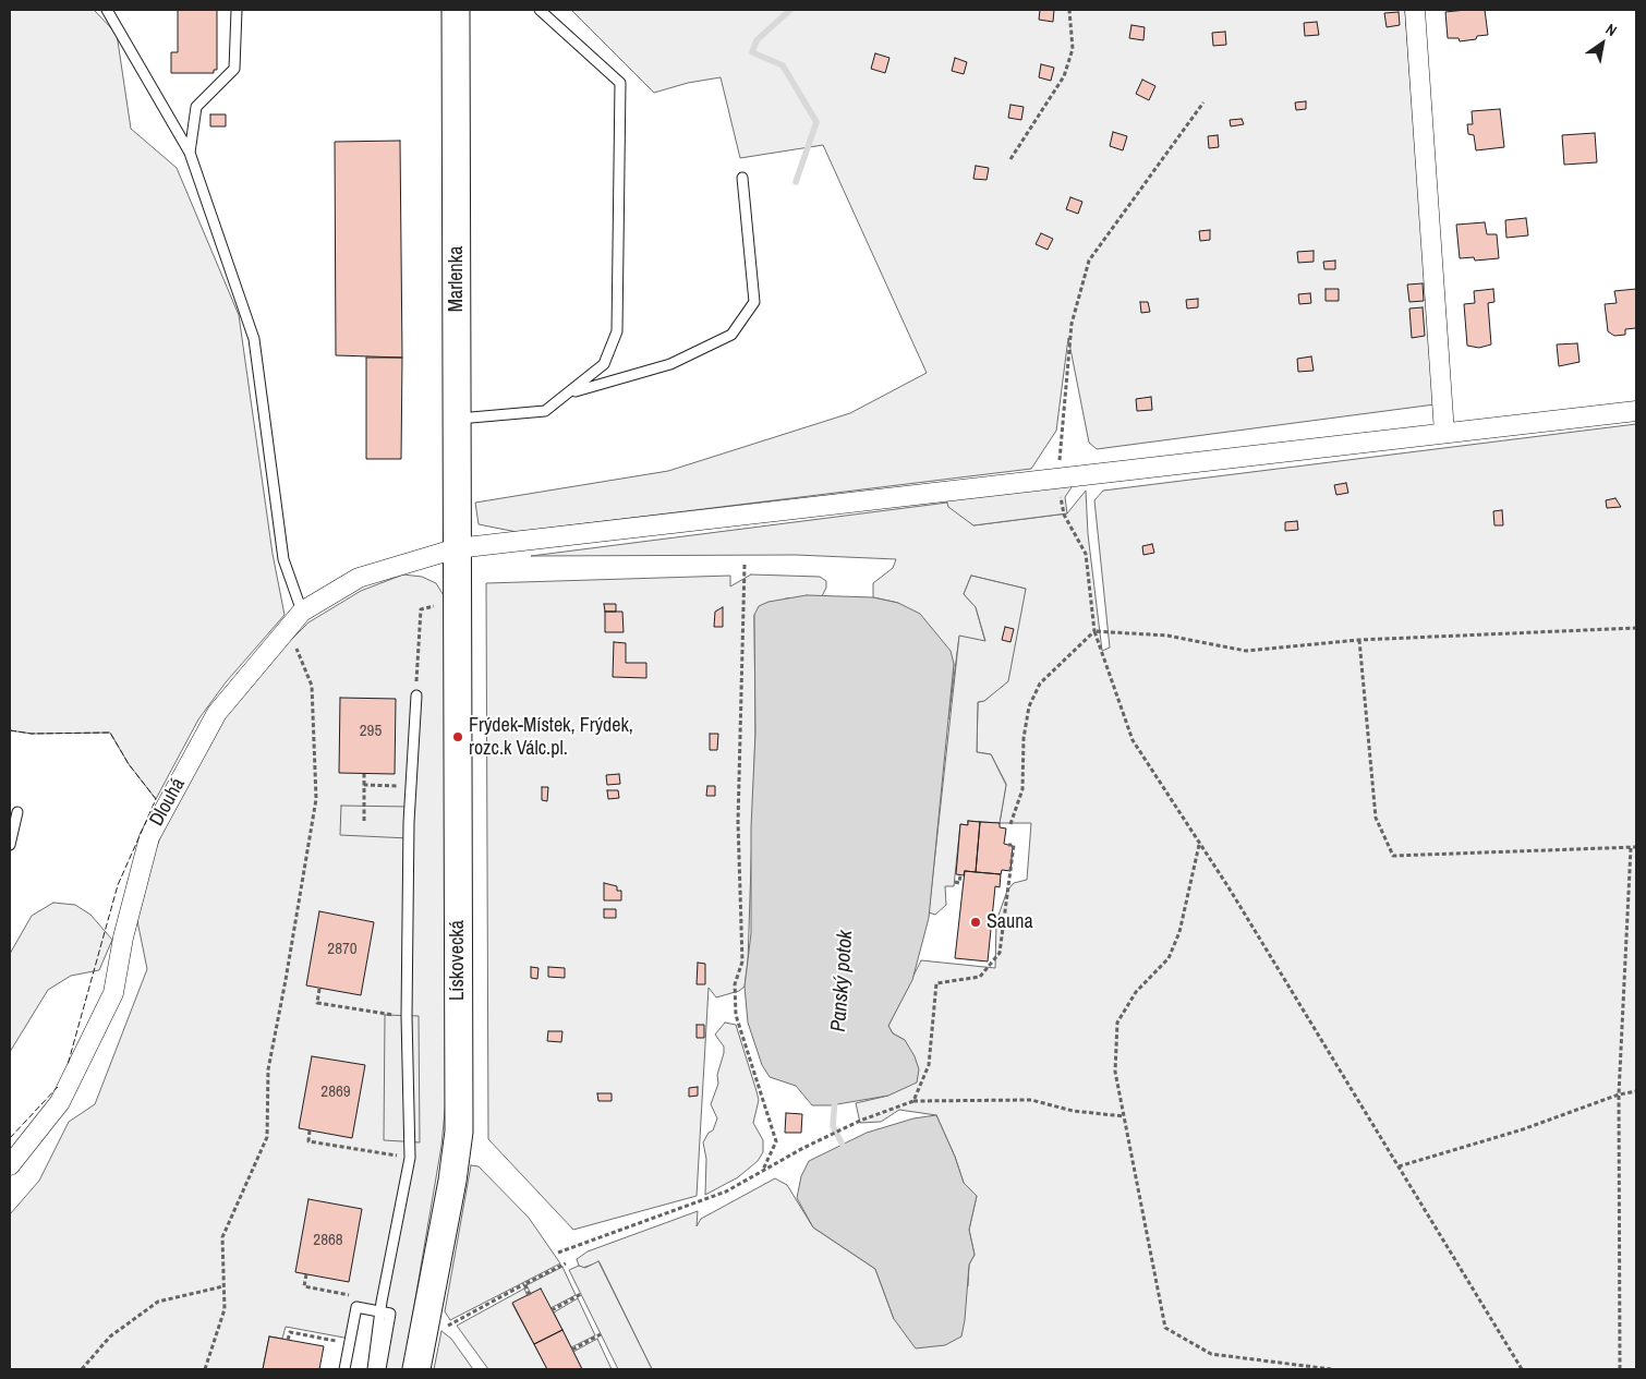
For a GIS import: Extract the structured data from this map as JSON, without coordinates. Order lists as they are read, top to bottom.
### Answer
{
  "streets": {
    "main road": ["Marlenka", "Lískovecká"],
    "street": ["Dlouhá"]
  },
  "crossings": [
    ["Marlenka", "Dlouhá"],
    ["Marlenka", "Lískovecká"],
    ["Dlouhá", "Lískovecká"]
  ],
  "water": ["Panský potok"],
  "places": ["Frýdek-Místek, Frýdek, rozc.k Válc.pl.", "Sauna"],
  "house_numbers": [
    "295",
    "2870",
    "2869",
    "2868"
  ],
  "north": "top right"
}
